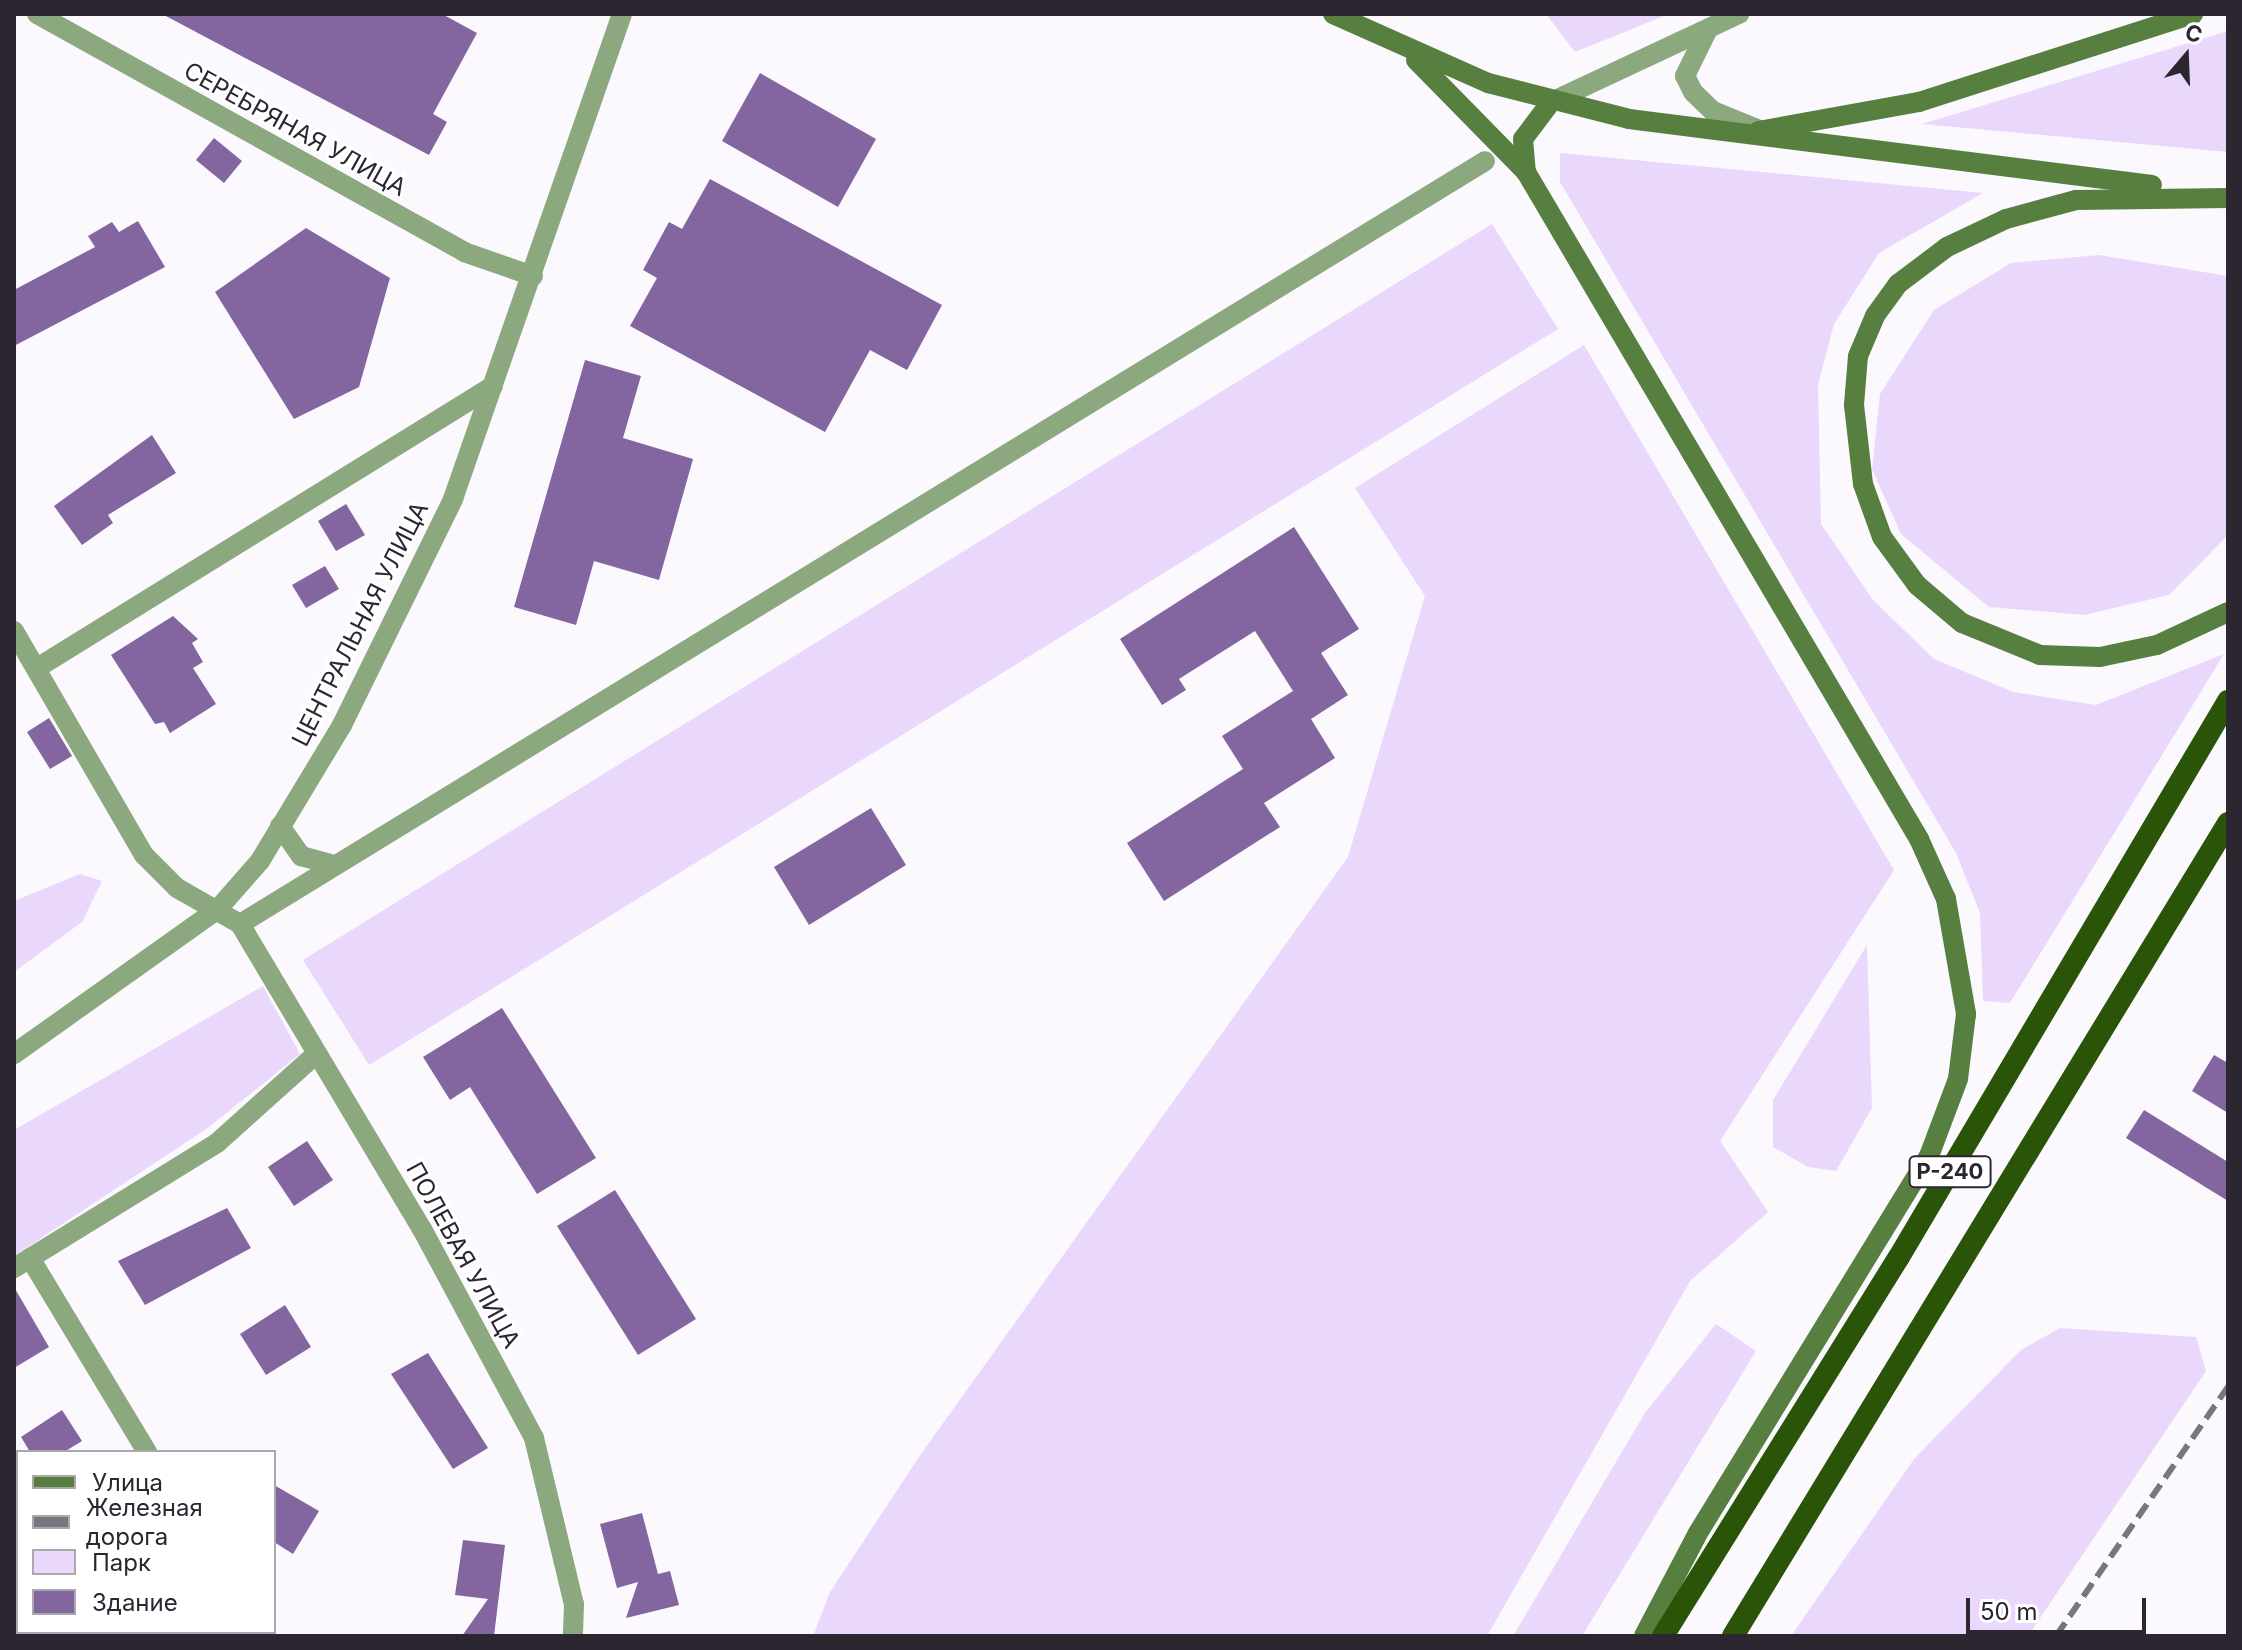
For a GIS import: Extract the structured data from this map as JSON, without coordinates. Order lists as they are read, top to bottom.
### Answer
{
  "streets": {
    "highway": ["Р-240"],
    "street": ["СЕРЕБРЯНАЯ УЛИЦА", "ЦЕНТРАЛЬНАЯ УЛИЦА", "ПОЛЕВАЯ УЛИЦА"]
  },
  "crossings": [
    ["СЕРЕБРЯНАЯ УЛИЦА", "ЦЕНТРАЛЬНАЯ УЛИЦА"]
  ],
  "legend": [
    "Улица",
    "Железная дорога",
    "Парк",
    "Здание"
  ],
  "scale_bar": "50 m",
  "north": "top"
}
